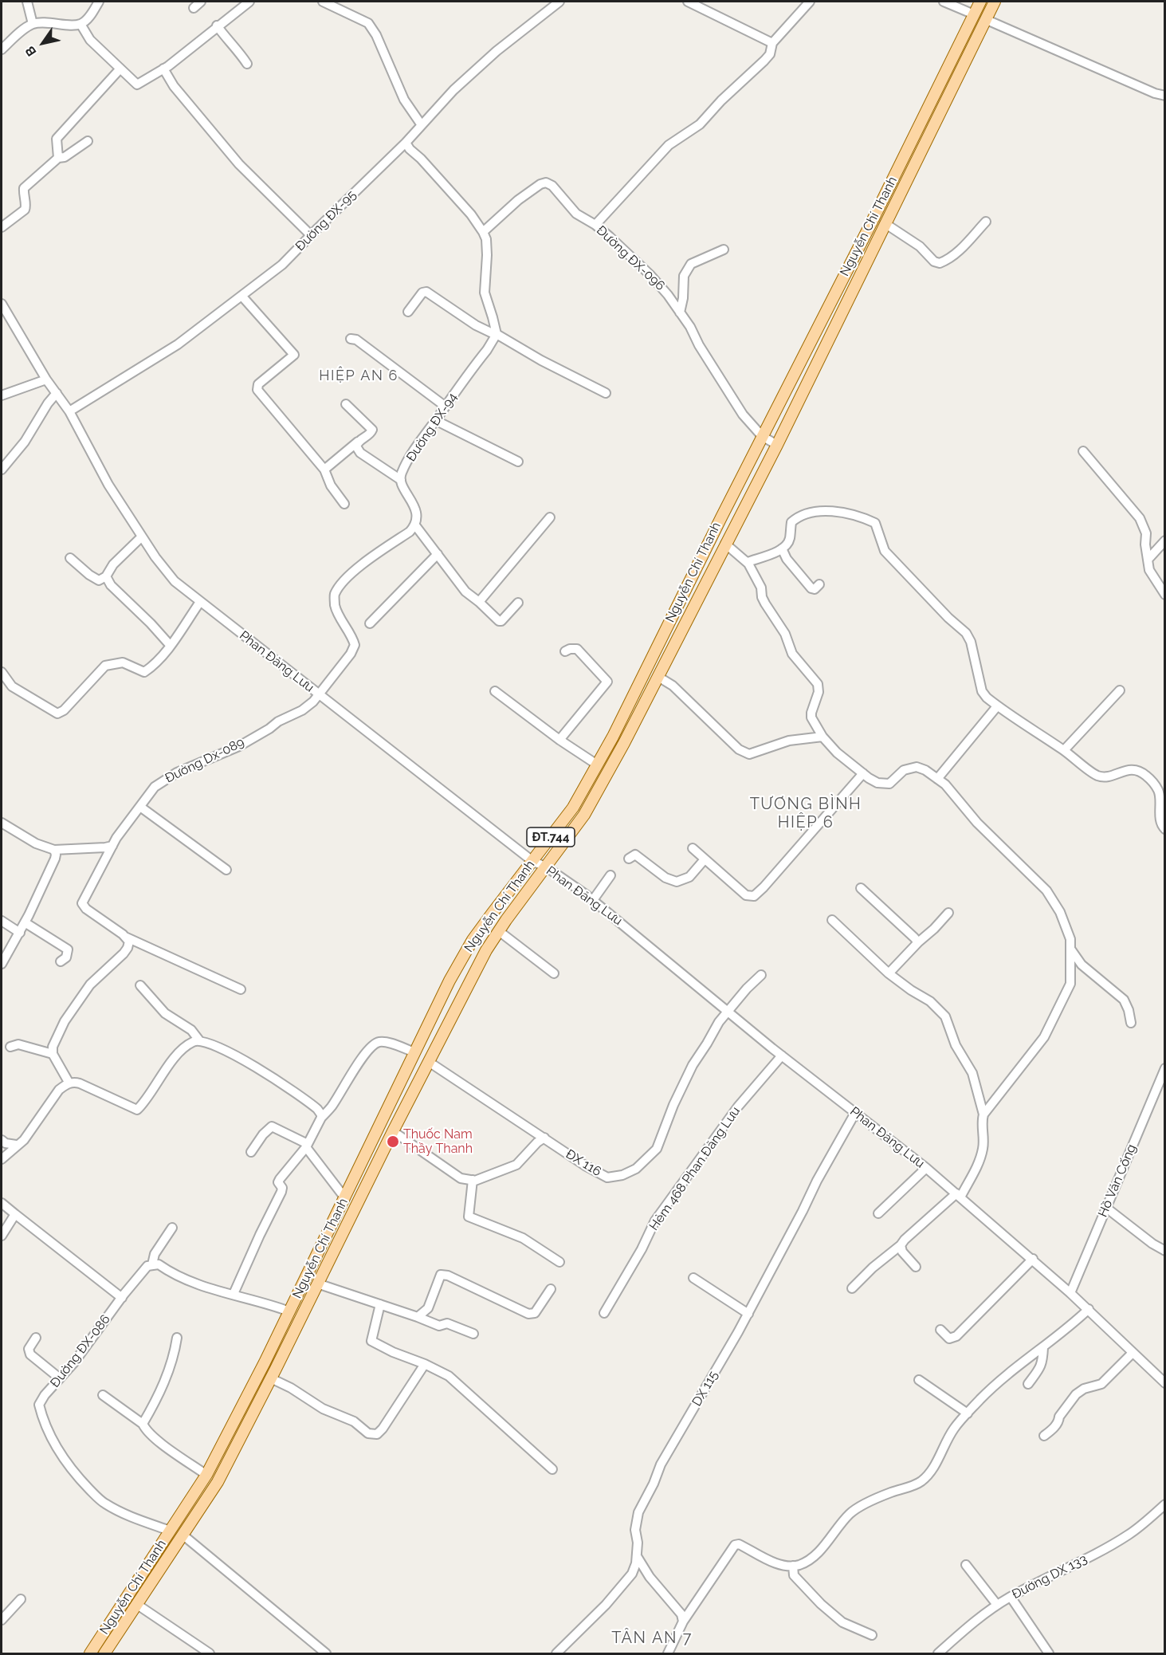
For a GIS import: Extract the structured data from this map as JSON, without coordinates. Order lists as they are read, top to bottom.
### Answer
{
  "streets": {
    "main road": ["Nguyễn Chí Thanh", "ĐT.744"],
    "street": [
      "Đường ĐX-95",
      "Đường ĐX-096",
      "Đường ĐX-94",
      "Phan Đăng Lưu",
      "Đường Dx-089",
      "ĐX 116",
      "Hẻm 468 Phan Đăng Lưu",
      "Hồ Văn Cống",
      "Đường ĐX-086",
      "DX 115",
      "Đường DX 133"
    ]
  },
  "crossings": [
    ["Đường ĐX-95", "Phan Đăng Lưu"],
    ["Nguyễn Chí Thanh", "Đường ĐX-096"],
    ["Nguyễn Chí Thanh", "Phan Đăng Lưu"],
    ["Nguyễn Chí Thanh", "ĐX 116"],
    ["Nguyễn Chí Thanh", "Đường ĐX-086"],
    ["Phan Đăng Lưu", "Đường Dx-089"],
    ["Phan Đăng Lưu", "ĐX 116"],
    ["Phan Đăng Lưu", "Hẻm 468 Phan Đăng Lưu"],
    ["Phan Đăng Lưu", "Hồ Văn Cống"],
    ["Phan Đăng Lưu", "DX 115"]
  ],
  "districts": ["HIỆP AN 6", "TƯƠNG BÌNH HIỆP 6", "TÂN AN 7"],
  "places": ["Thuốc Nam Thầy Thanh"],
  "north": "bottom left"
}
